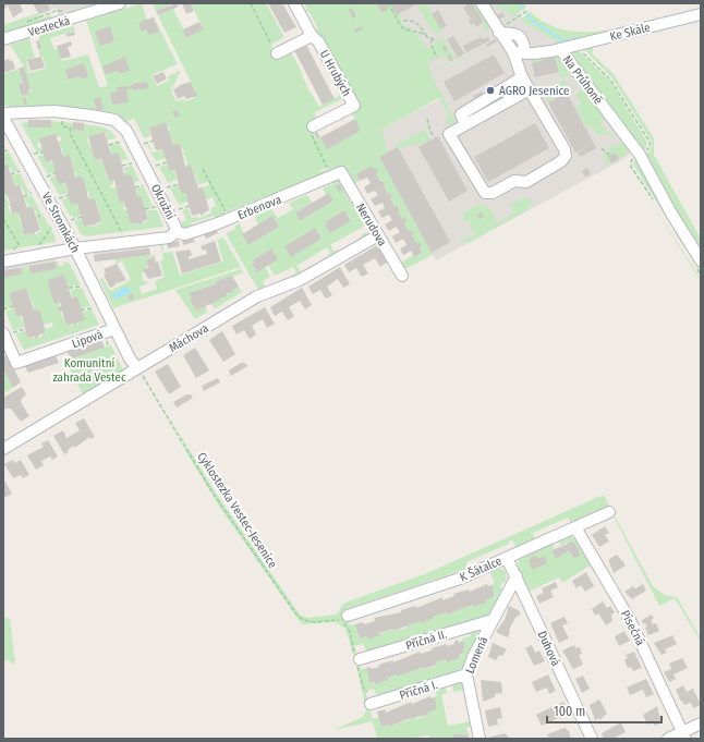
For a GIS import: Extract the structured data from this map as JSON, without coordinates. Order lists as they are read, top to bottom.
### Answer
{
  "streets": {
    "street": [
      "Vestecká",
      "Ke Skále",
      "U Hrubých",
      "Na Průhoně",
      "Okružní",
      "Erbenova",
      "Ve Stromkách",
      "Nerudova",
      "Máchova",
      "Lipová",
      "K Šátalce",
      "Písečná",
      "Příčná II.",
      "Duhová",
      "Lomená",
      "Příčná I."
    ],
    "path": ["Cyklostezka Vestec-Jesenice"]
  },
  "crossings": [
    ["Ke Skále", "Na Průhoně"],
    ["Okružní", "Erbenova"],
    ["Okružní", "Ve Stromkách"],
    ["Erbenova", "Nerudova"],
    ["Ve Stromkách", "Máchova"],
    ["Ve Stromkách", "Lipová"],
    ["Ve Stromkách", "Cyklostezka Vestec-Jesenice"],
    ["Nerudova", "Máchova"],
    ["Máchova", "Cyklostezka Vestec-Jesenice"],
    ["Cyklostezka Vestec-Jesenice", "K Šátalce"],
    ["K Šátalce", "Písečná"],
    ["K Šátalce", "Duhová"],
    ["Příčná II.", "Lomená"],
    ["Duhová", "Lomená"],
    ["Lomená", "Příčná I."]
  ],
  "parks": ["Komunitní zahrada Vestec"],
  "places": ["AGRO Jesenice"],
  "scale_bar": "100 m"
}
